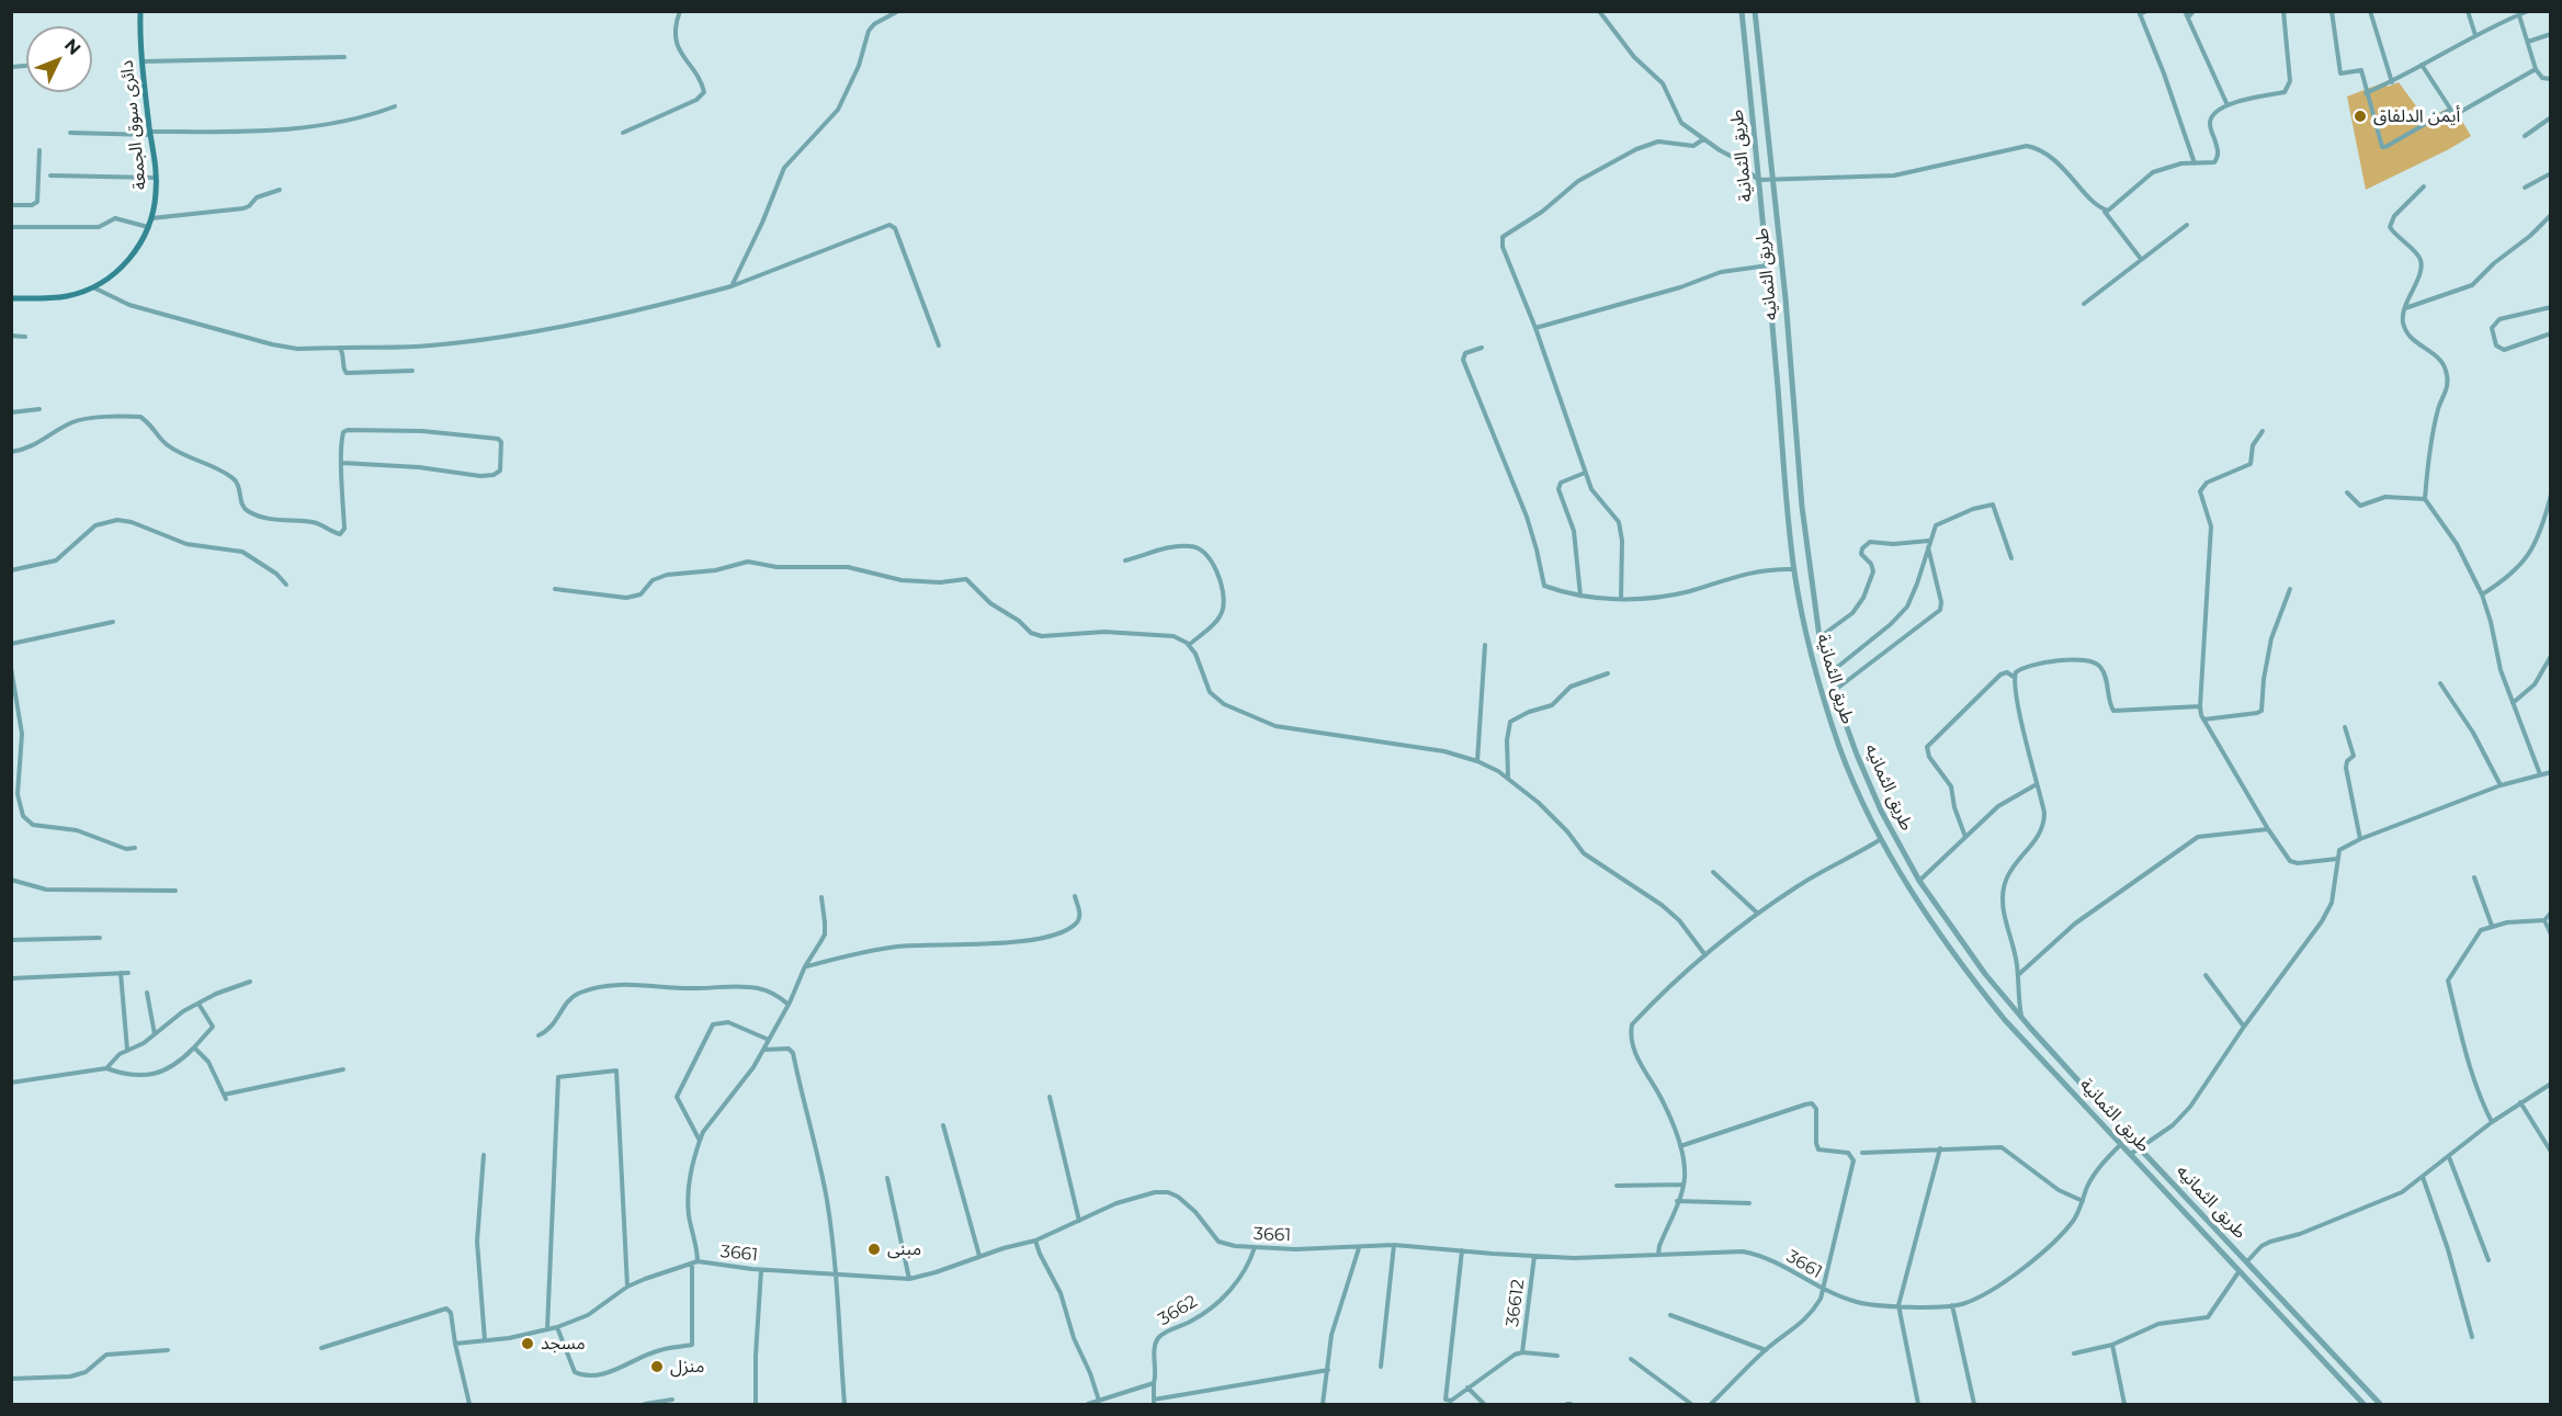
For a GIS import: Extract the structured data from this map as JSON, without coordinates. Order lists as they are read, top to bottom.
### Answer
{
  "streets": {
    "main road": ["دائرى سوق الجمعة"],
    "street": [
      "طريق الثمانية",
      "طريق الثمانيه",
      "3661",
      "36612",
      "3662"
    ]
  },
  "crossings": [
    ["طريق الثمانية", "3661"],
    ["3661", "36612"],
    ["3661", "3662"]
  ],
  "places": [
    "أيمن الدلفاق",
    "مبنى",
    "مسجد",
    "منزل"
  ],
  "north": "top right"
}
